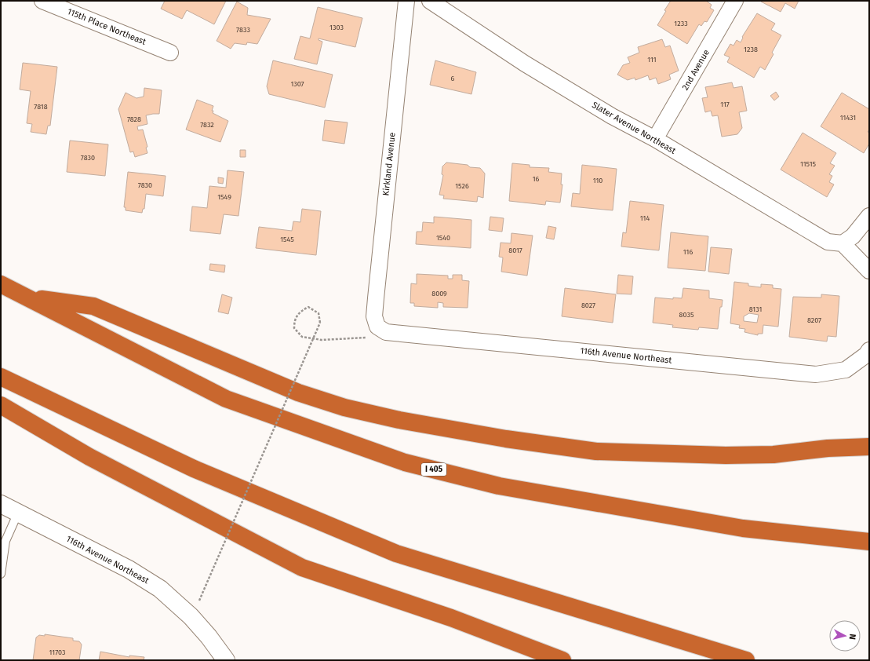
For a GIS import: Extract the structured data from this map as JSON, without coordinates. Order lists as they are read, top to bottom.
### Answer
{
  "streets": {
    "highway": ["I 405"],
    "street": [
      "115th Place Northeast",
      "2nd Avenue",
      "Slater Avenue Northeast",
      "Kirkland Avenue",
      "116th Avenue Northeast"
    ]
  },
  "crossings": [
    ["2nd Avenue", "Slater Avenue Northeast"],
    ["Kirkland Avenue", "116th Avenue Northeast"]
  ],
  "house_numbers": [
    "1233",
    "1303",
    "7833",
    "1238",
    "111",
    "6",
    "1307",
    "117",
    "7818",
    "11431",
    "7828",
    "7832",
    "7830",
    "11515",
    "16",
    "110",
    "7830",
    "1526",
    "1549",
    "114",
    "1540",
    "1545",
    "8017",
    "116",
    "8009",
    "8027",
    "8131",
    "8035",
    "8207",
    "11703"
  ],
  "north": "right"
}
